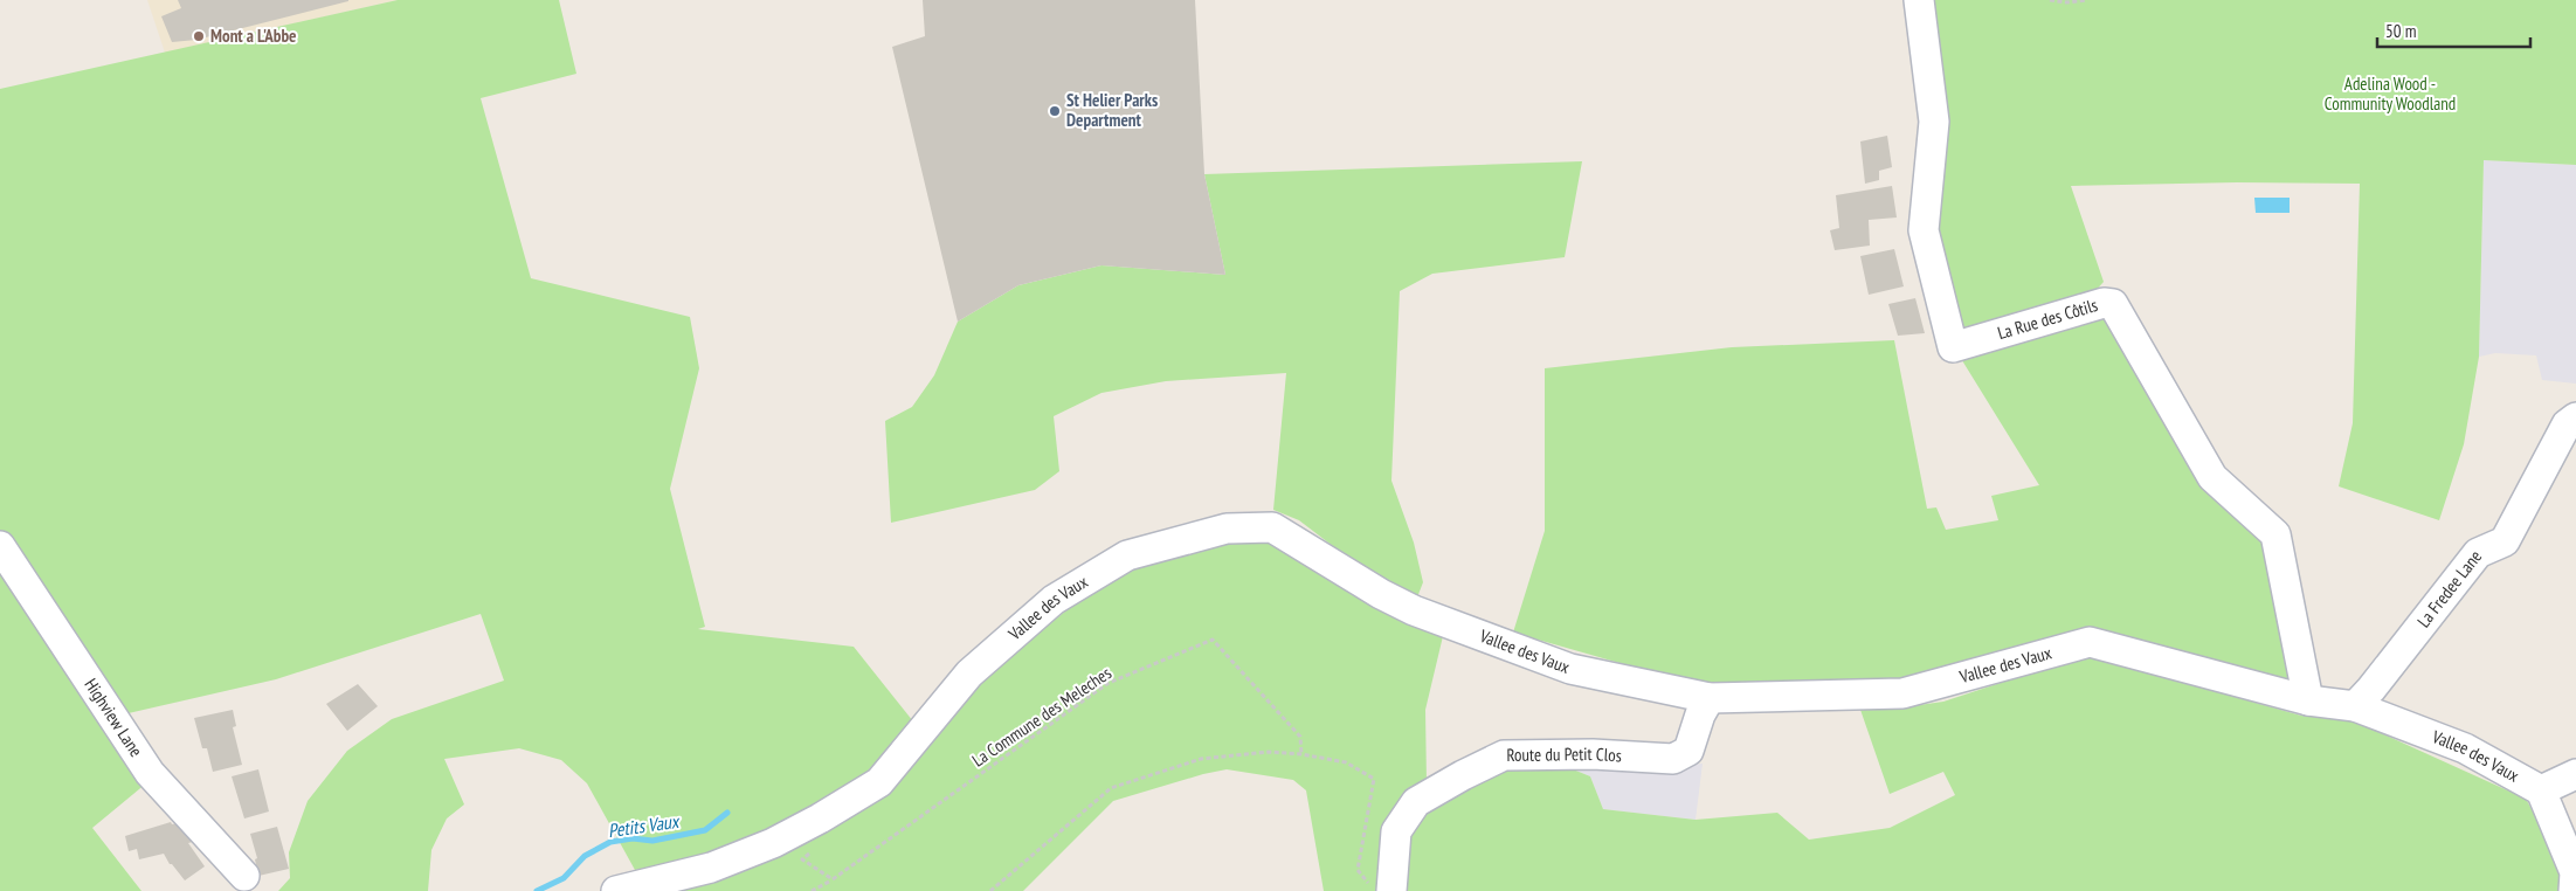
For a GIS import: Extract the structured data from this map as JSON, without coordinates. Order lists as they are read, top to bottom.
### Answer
{
  "streets": {
    "street": [
      "La Rue des Côtils",
      "La Fredee Lane",
      "Vallee des Vaux",
      "Highview Lane",
      "Route du Petit Clos"
    ],
    "path": ["La Commune des Meleches"]
  },
  "crossings": [
    ["La Rue des Côtils", "Vallee des Vaux"],
    ["La Fredee Lane", "Vallee des Vaux"],
    ["Vallee des Vaux", "Route du Petit Clos"]
  ],
  "water": ["Petits Vaux"],
  "parks": ["Adelina Wood - Community Woodland"],
  "places": ["Mont a L'Abbe", "St Helier Parks Department"],
  "scale_bar": "50 m"
}
